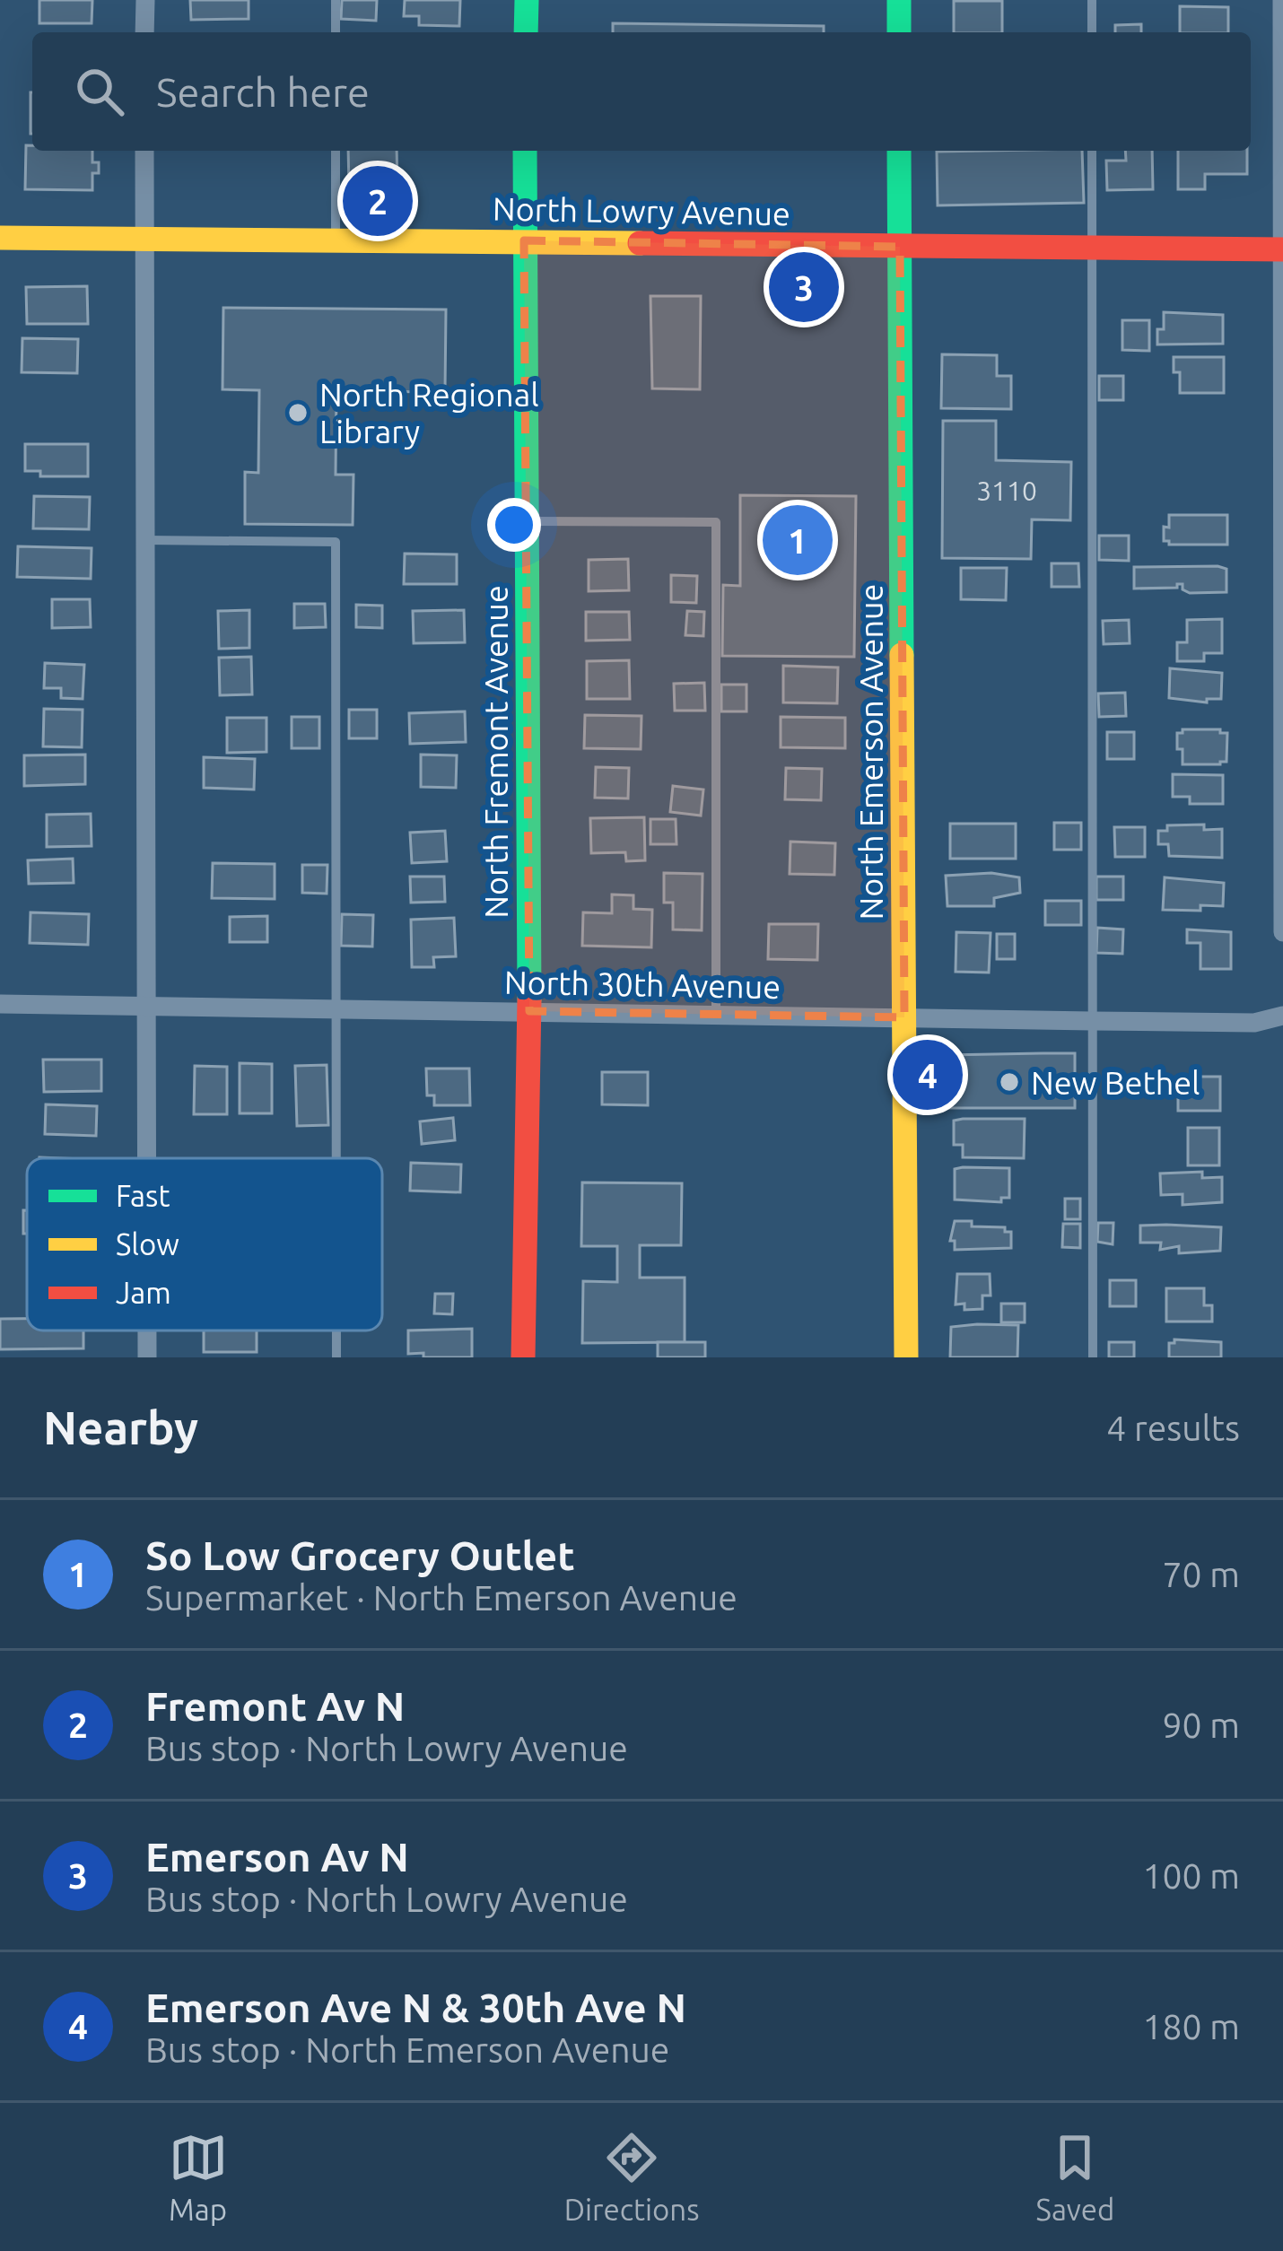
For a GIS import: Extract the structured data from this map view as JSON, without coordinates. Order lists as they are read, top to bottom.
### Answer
{
  "streets": {
    "street": [
      "North Lowry Avenue",
      "North Fremont Avenue",
      "North Emerson Avenue",
      "North 30th Avenue"
    ]
  },
  "crossings": [
    ["North Lowry Avenue", "North Fremont Avenue"],
    ["North Lowry Avenue", "North Emerson Avenue"],
    ["North Fremont Avenue", "North 30th Avenue"],
    ["North Emerson Avenue", "North 30th Avenue"]
  ],
  "places": ["North Regional Library", "New Bethel"],
  "house_numbers": ["3110"],
  "legend": ["Fast", "Slow", "Jam"],
  "page": {
    "search": "Search here",
    "pins": [
      "2",
      "3",
      "1",
      "4"
    ],
    "heading": ["Nearby", "4 results"],
    "list": [
      {
        "mark": "1",
        "name": "So Low Grocery Outlet",
        "note": "Supermarket · North Emerson Avenue",
        "value": "70 m"
      },
      {
        "mark": "2",
        "name": "Fremont Av N",
        "note": "Bus stop · North Lowry Avenue",
        "value": "90 m"
      },
      {
        "mark": "3",
        "name": "Emerson Av N",
        "note": "Bus stop · North Lowry Avenue",
        "value": "100 m"
      },
      {
        "mark": "4",
        "name": "Emerson Ave N & 30th Ave N",
        "note": "Bus stop · North Emerson Avenue",
        "value": "180 m"
      }
    ],
    "nav": ["Map", "Directions", "Saved"]
  }
}
